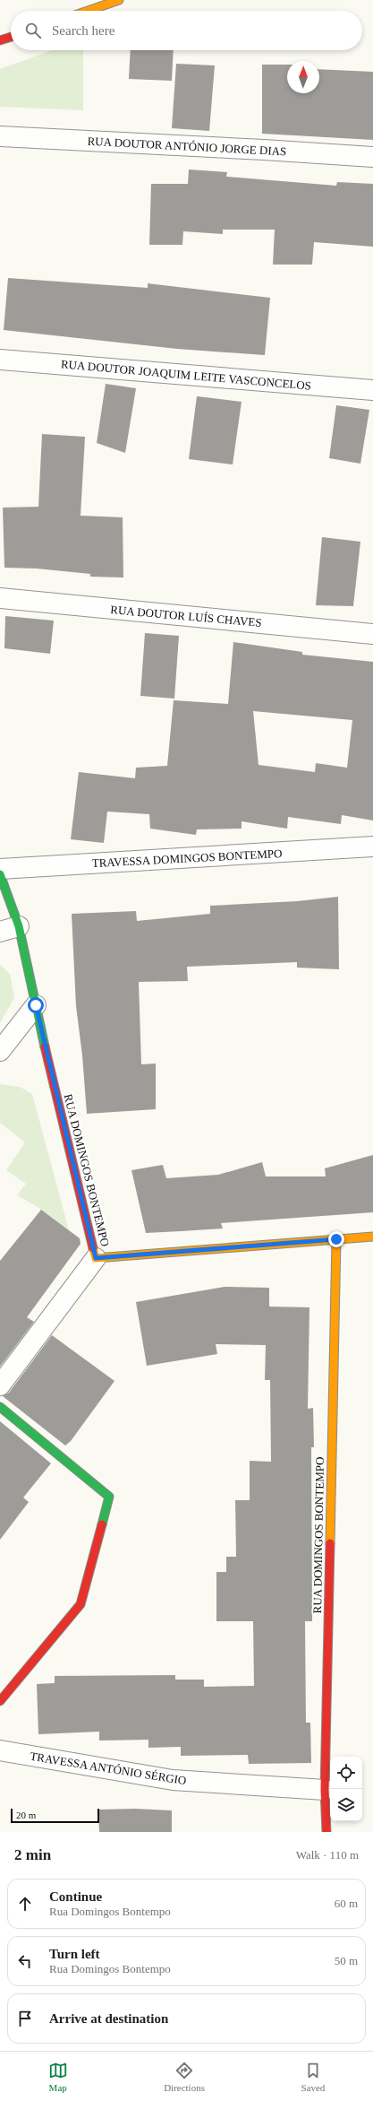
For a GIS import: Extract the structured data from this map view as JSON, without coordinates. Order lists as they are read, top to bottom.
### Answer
{
  "streets": {
    "street": [
      "RUA DOUTOR ANTÓNIO JORGE DIAS",
      "RUA DOUTOR JOAQUIM LEITE VASCONCELOS",
      "RUA DOUTOR LUÍS CHAVES",
      "TRAVESSA DOMINGOS BONTEMPO",
      "RUA DOMINGOS BONTEMPO",
      "TRAVESSA ANTÓNIO SÉRGIO"
    ]
  },
  "crossings": [
    ["RUA DOMINGOS BONTEMPO", "TRAVESSA ANTÓNIO SÉRGIO"]
  ],
  "scale_bar": "20 m",
  "north": "top",
  "page": {
    "search": "Search here",
    "scale": "20 m",
    "heading": ["2 min", "Walk · 110 m"],
    "list": [
      ["Continue", "Rua Domingos Bontempo", "60 m"],
      ["Turn left", "Rua Domingos Bontempo", "50 m"],
      "Arrive at destination"
    ],
    "nav": ["Map", "Directions", "Saved"]
  }
}
